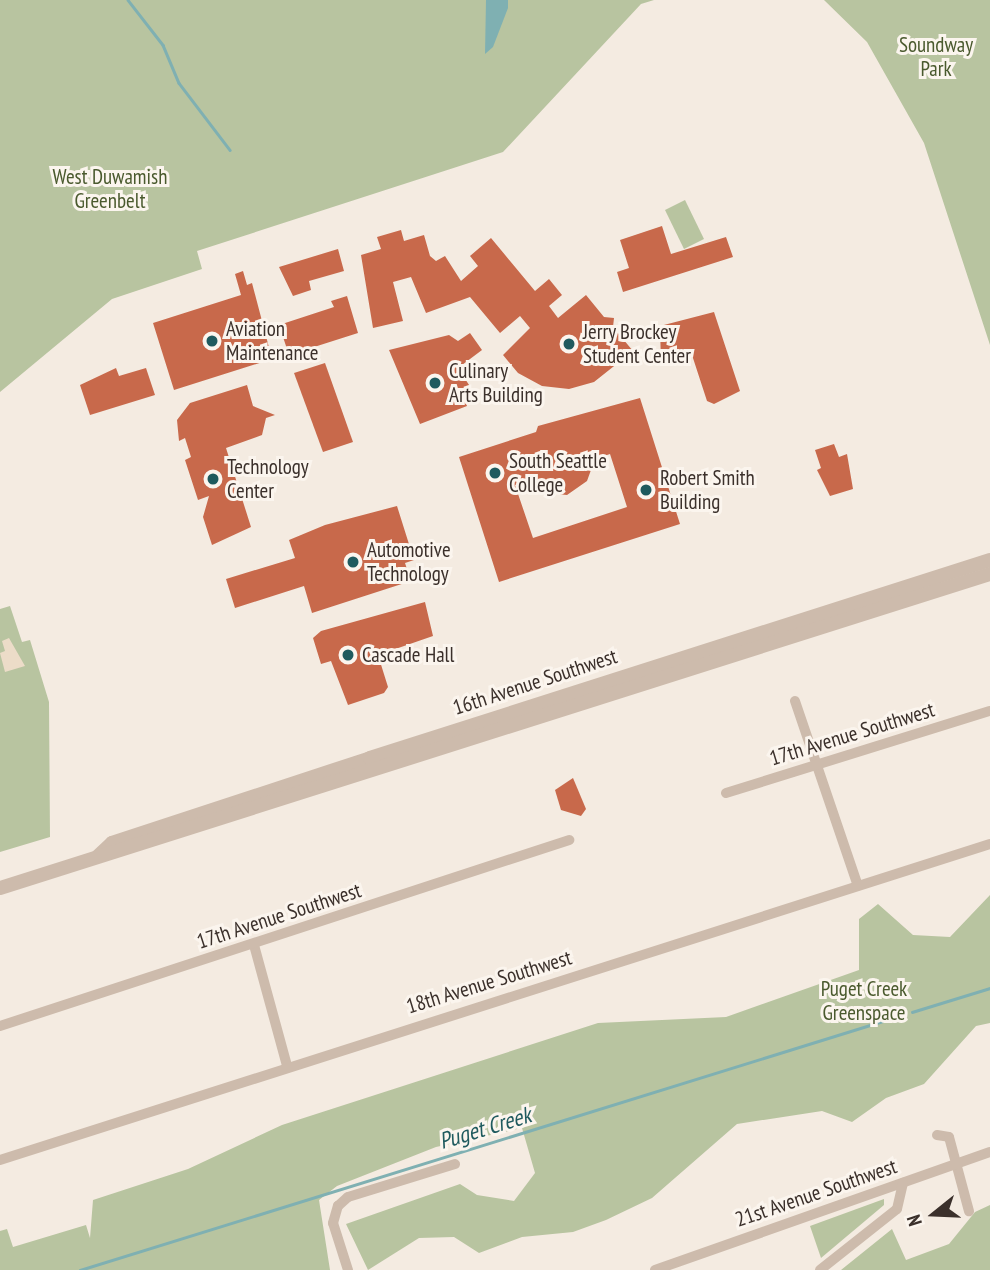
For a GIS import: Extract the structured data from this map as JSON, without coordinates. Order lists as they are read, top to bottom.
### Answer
{
  "streets": {
    "street": [
      "16th Avenue Southwest",
      "17th Avenue Southwest",
      "18th Avenue Southwest",
      "21st Avenue Southwest"
    ]
  },
  "water": ["Puget Creek"],
  "parks": ["Soundway Park", "West Duwamish Greenbelt", "Puget Creek Greenspace"],
  "places": [
    "Aviation Maintenance",
    "Jerry Brockey Student Center",
    "Culinary Arts Building",
    "South Seattle College",
    "Technology Center",
    "Robert Smith Building",
    "Automotive Technology",
    "Cascade Hall"
  ],
  "north": "left"
}
